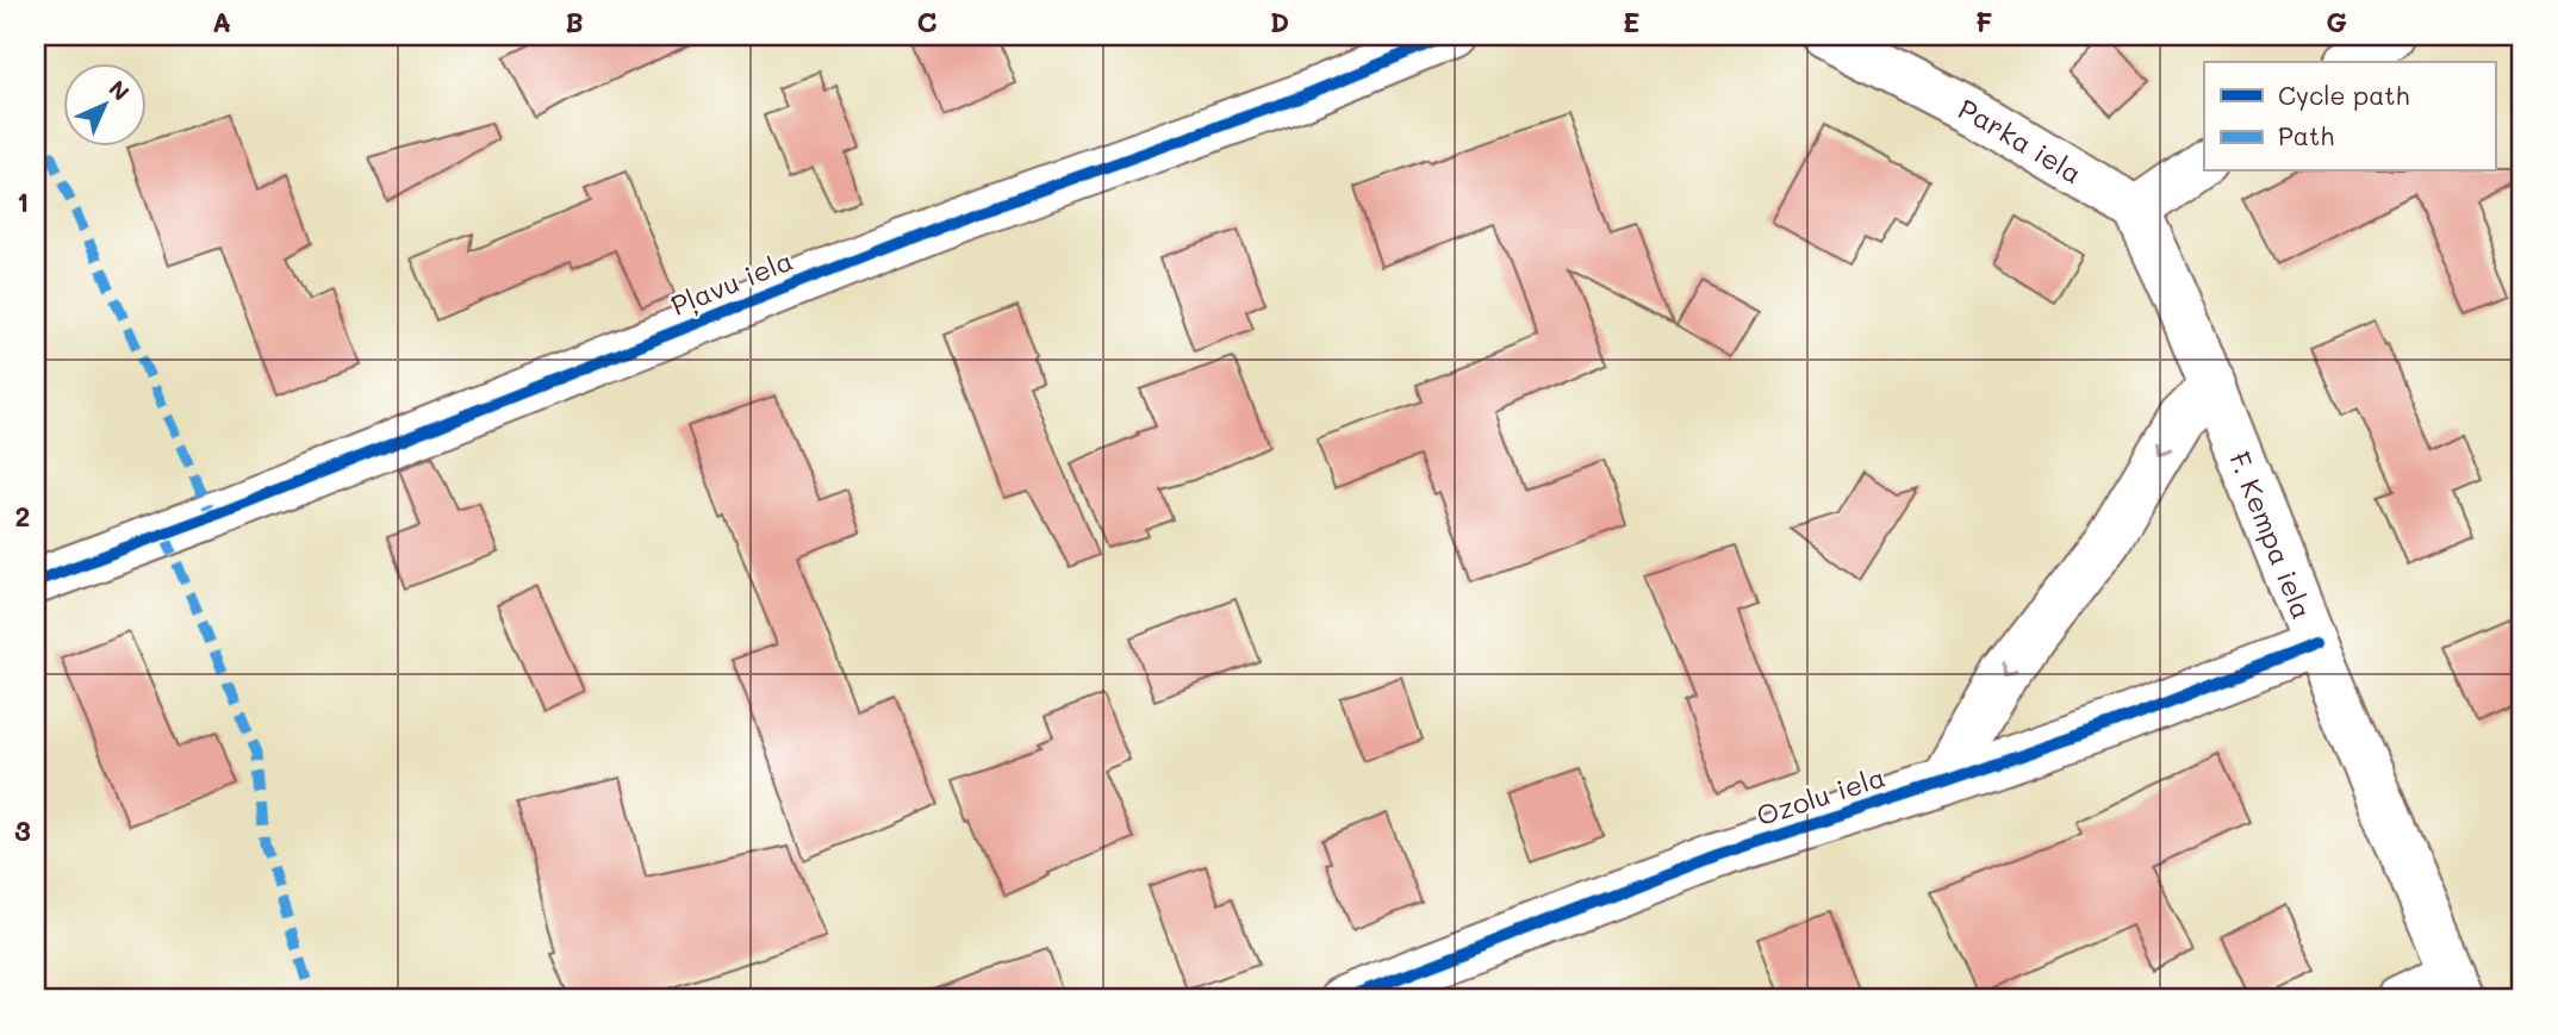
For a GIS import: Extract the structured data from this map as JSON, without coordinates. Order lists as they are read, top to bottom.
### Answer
{
  "streets": {
    "street": [
      "Parka iela",
      "Pļavu iela",
      "F. Kempa iela",
      "Ozolu iela"
    ]
  },
  "crossings": [
    ["Parka iela", "F. Kempa iela"],
    ["F. Kempa iela", "Ozolu iela"]
  ],
  "legend": ["Cycle path", "Path"],
  "north": "top right",
  "grid": {
    "columns": [
      "A",
      "B",
      "C",
      "D",
      "E",
      "F",
      "G"
    ],
    "rows": ["1", "2", "3"]
  }
}
